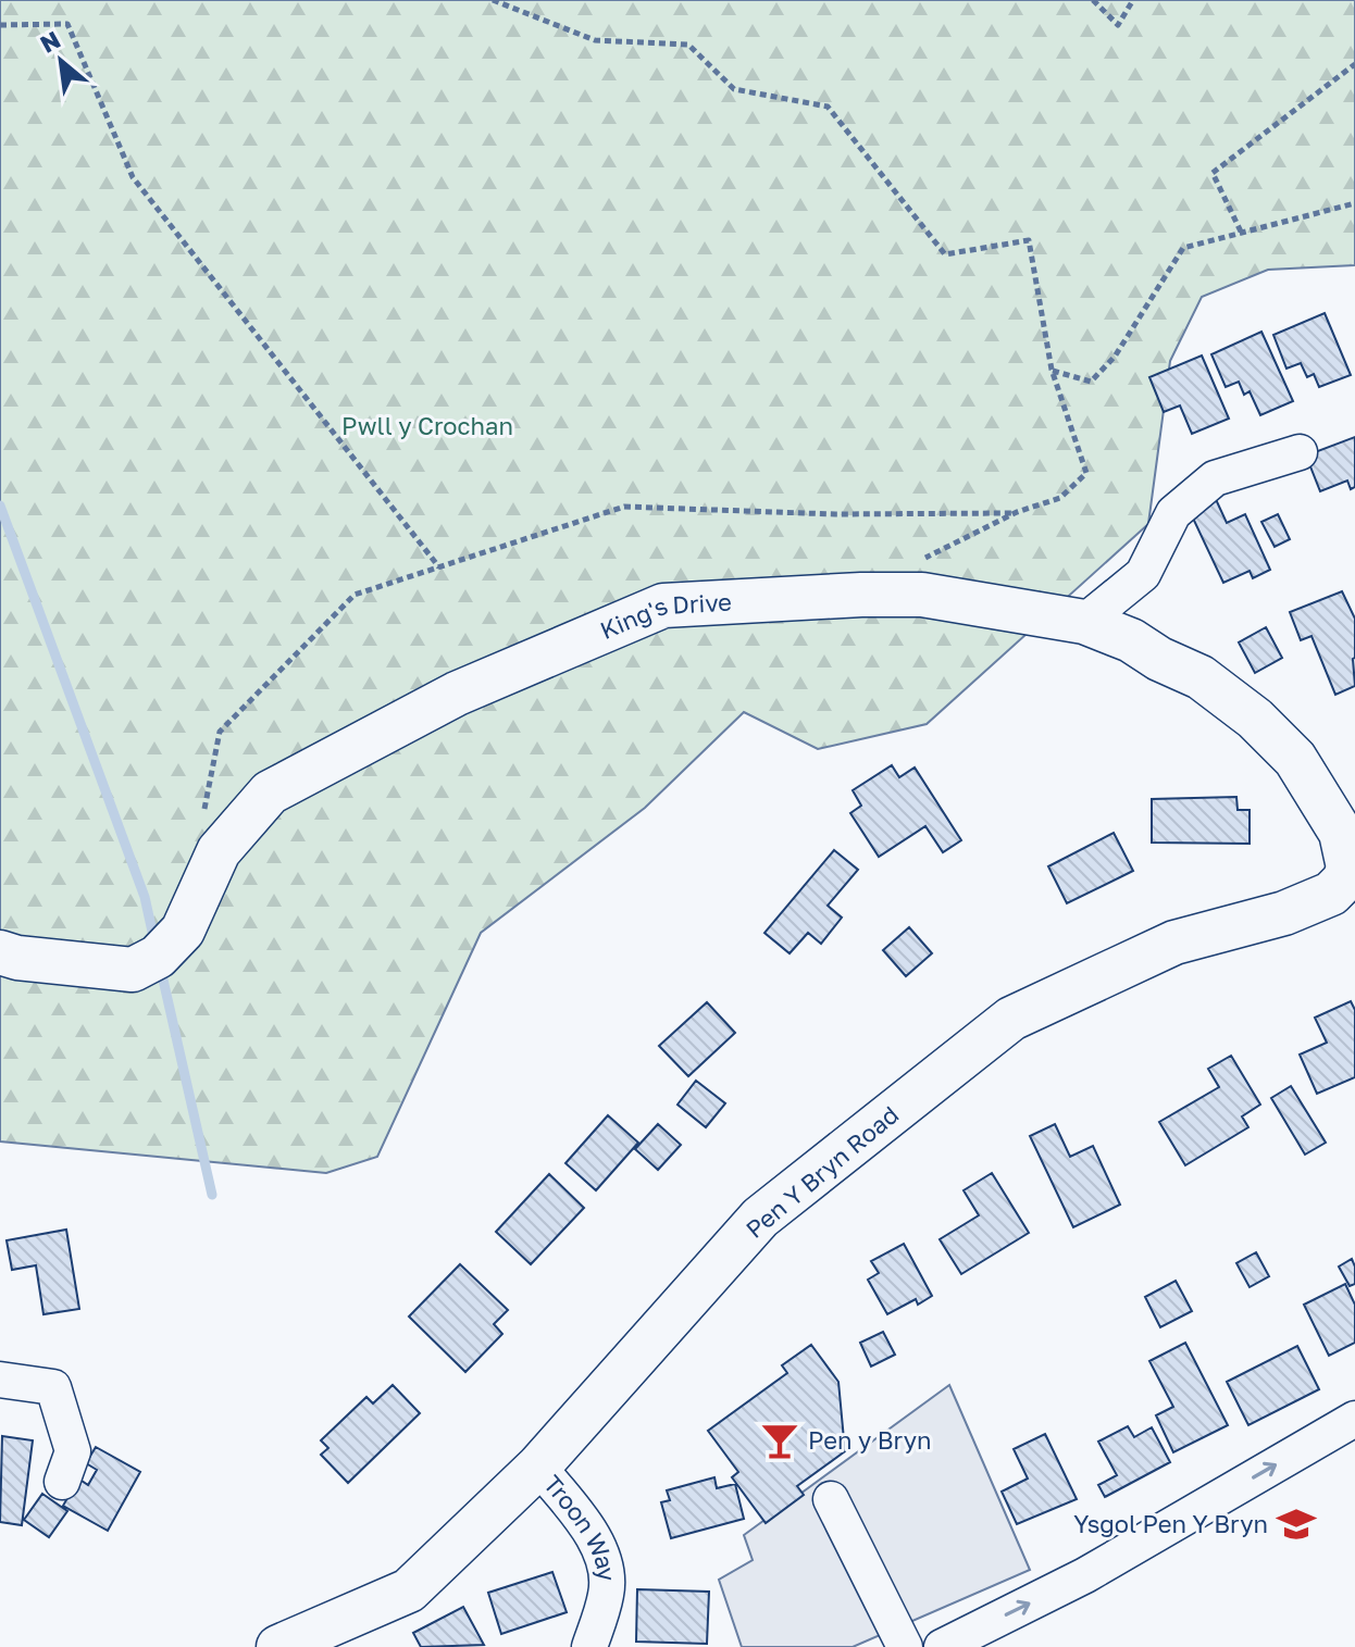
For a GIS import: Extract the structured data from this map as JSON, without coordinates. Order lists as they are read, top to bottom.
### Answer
{
  "streets": {
    "main road": ["King's Drive", "Pen Y Bryn Road"],
    "street": ["Troon Way"]
  },
  "crossings": [
    ["King's Drive", "Pen Y Bryn Road"],
    ["Pen Y Bryn Road", "Troon Way"]
  ],
  "parks": ["Pwll y Crochan"],
  "places": {
    "bar": ["Pen y Bryn"],
    "school or university": ["Ysgol Pen Y Bryn"]
  },
  "north": "top left"
}
